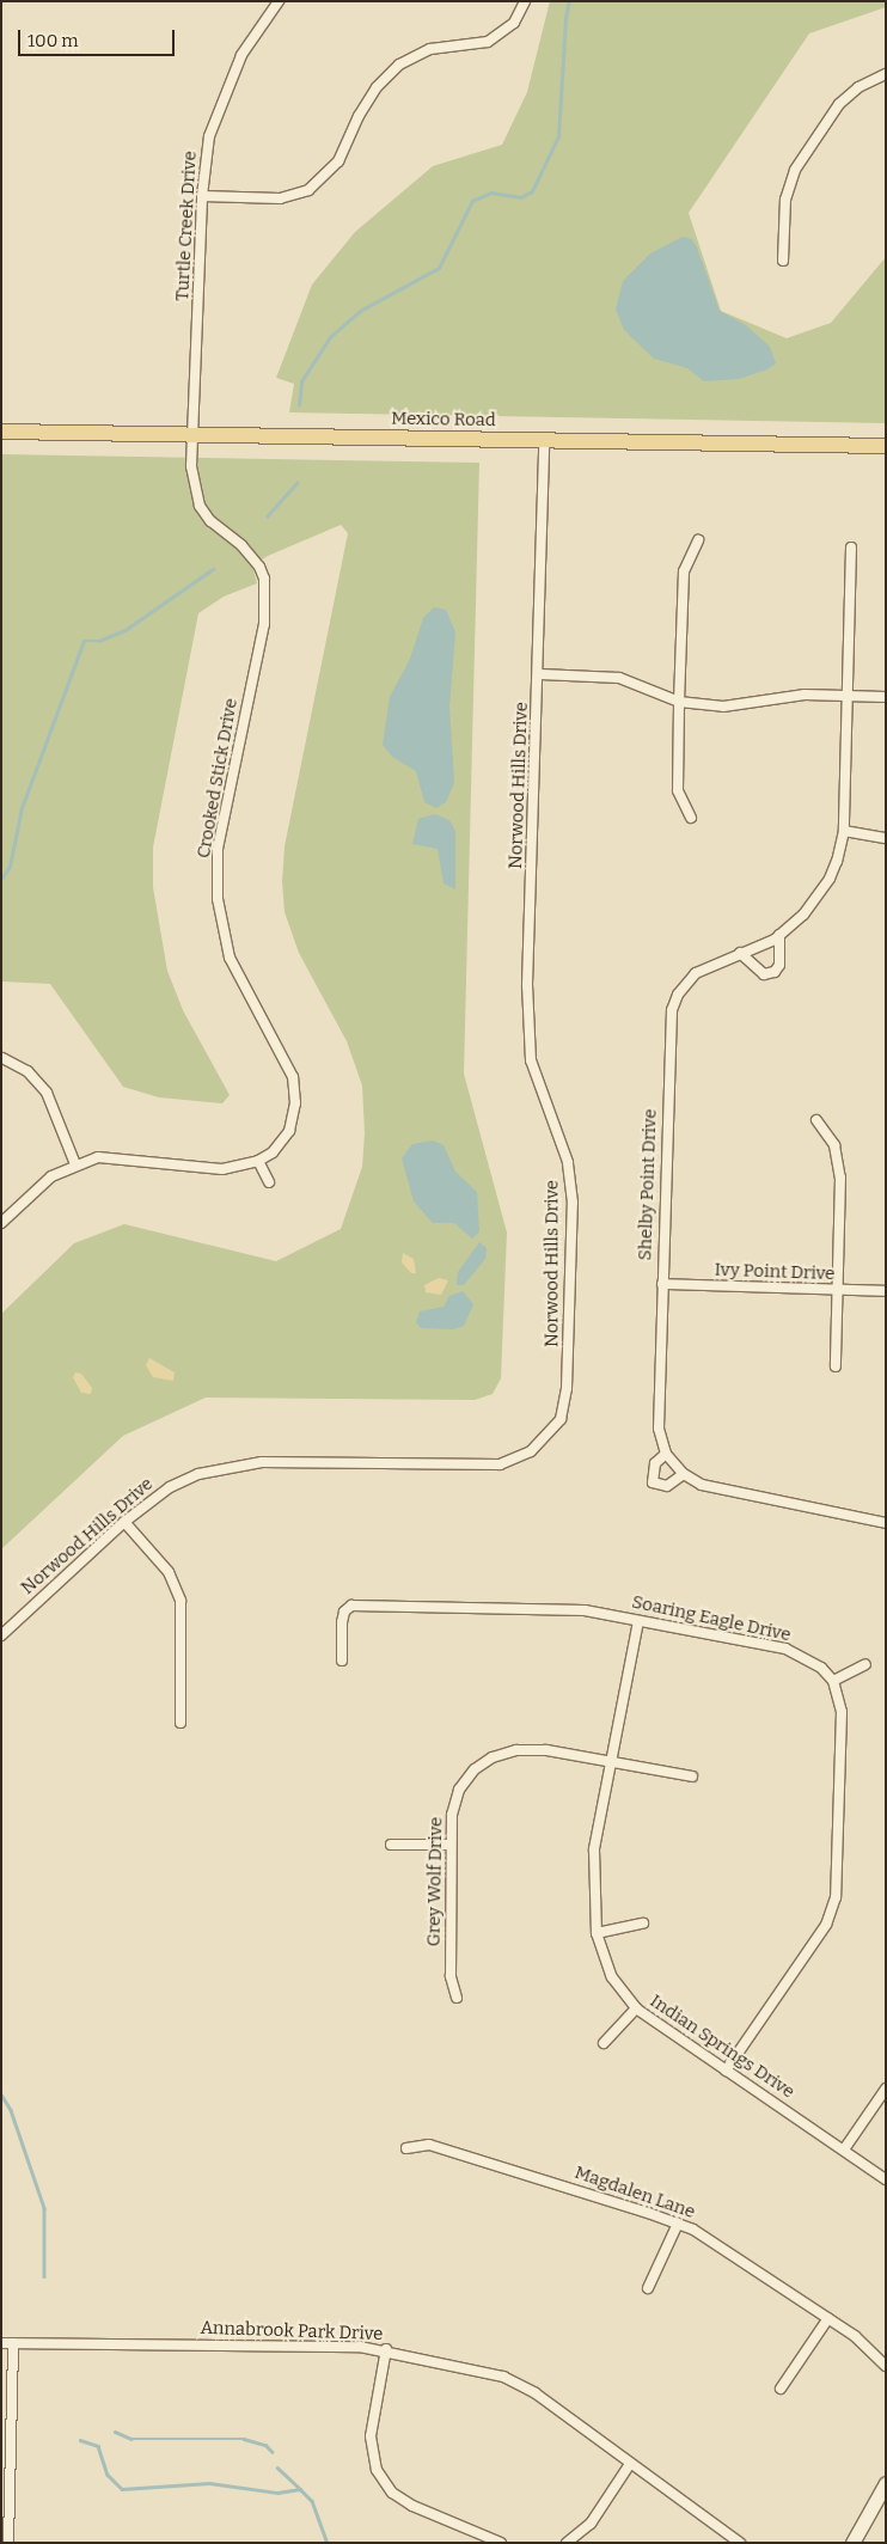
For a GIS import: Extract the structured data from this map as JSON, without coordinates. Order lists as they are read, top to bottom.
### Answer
{
  "streets": {
    "main road": ["Mexico Road"],
    "street": [
      "Turtle Creek Drive",
      "Crooked Stick Drive",
      "Norwood Hills Drive",
      "Shelby Point Drive",
      "Ivy Point Drive",
      "Soaring Eagle Drive",
      "Grey Wolf Drive",
      "Indian Springs Drive",
      "Magdalen Lane",
      "Annabrook Park Drive"
    ]
  },
  "crossings": [
    ["Turtle Creek Drive", "Mexico Road"],
    ["Turtle Creek Drive", "Crooked Stick Drive"],
    ["Mexico Road", "Crooked Stick Drive"],
    ["Mexico Road", "Norwood Hills Drive"],
    ["Shelby Point Drive", "Ivy Point Drive"],
    ["Soaring Eagle Drive", "Indian Springs Drive"],
    ["Grey Wolf Drive", "Indian Springs Drive"]
  ],
  "scale_bar": "100 m"
}
